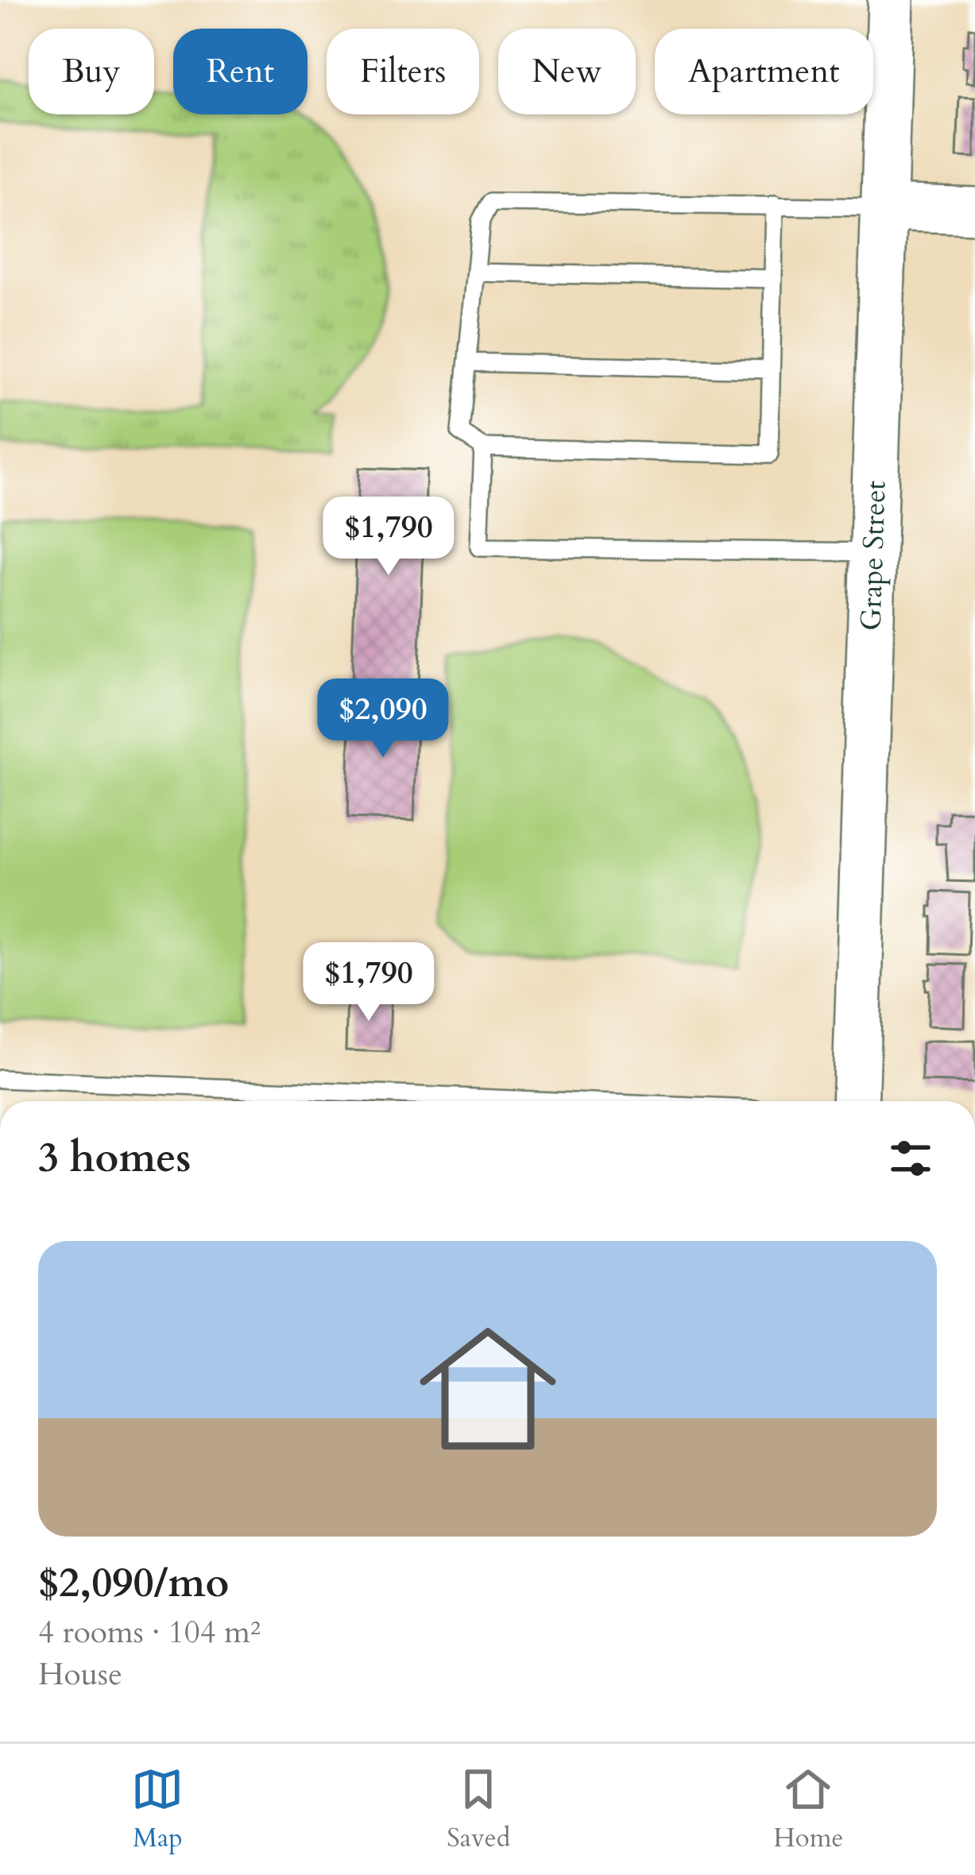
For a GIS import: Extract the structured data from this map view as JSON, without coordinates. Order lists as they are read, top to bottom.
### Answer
{
  "streets": {
    "street": ["Grape Street"]
  },
  "page": {
    "chip": [
      "Buy",
      "Rent",
      "Filters",
      "New",
      "Apartment"
    ],
    "price": ["$1,790", "$2,090", "$1,790"],
    "heading": "3 homes",
    "list": [
      {
        "name": "$2,090/mo",
        "note": "4 rooms · 104 m² · House"
      }
    ],
    "tabs": ["Map", "Saved", "Home"]
  }
}
